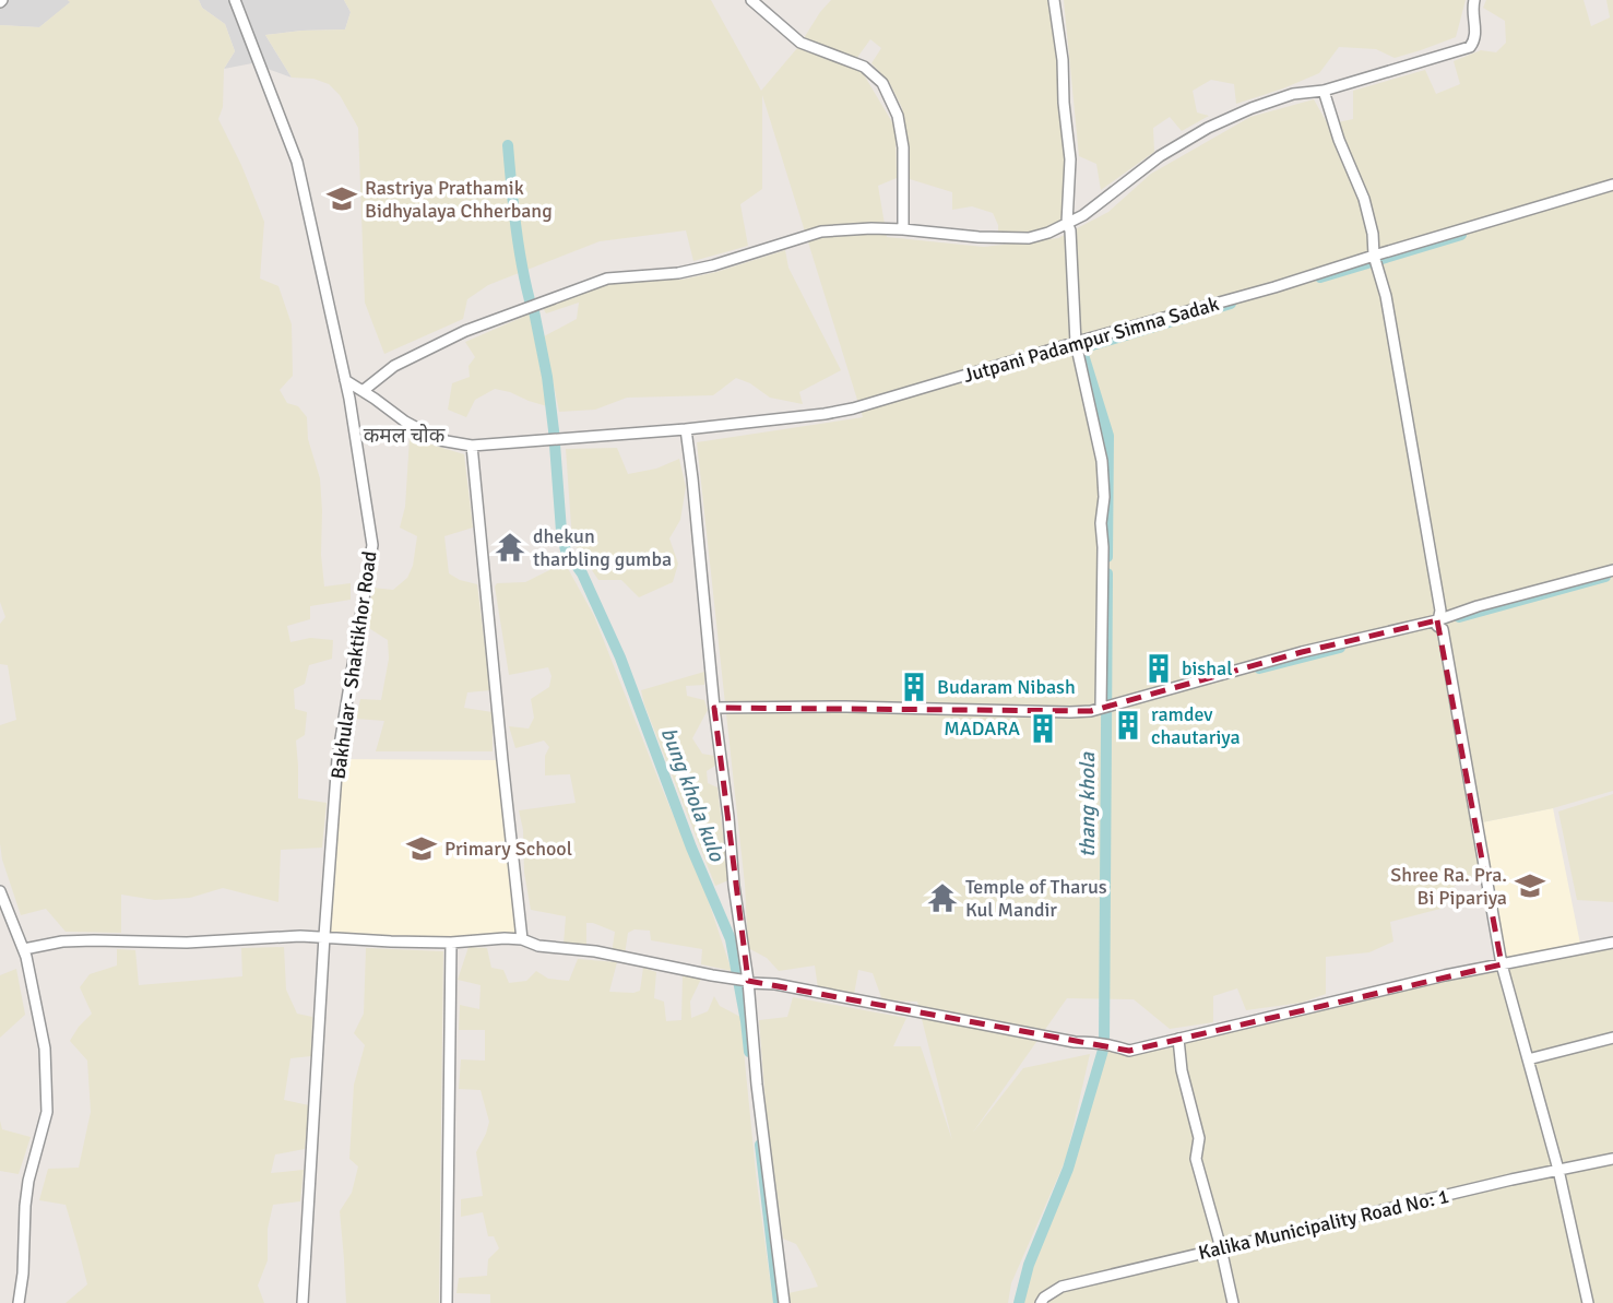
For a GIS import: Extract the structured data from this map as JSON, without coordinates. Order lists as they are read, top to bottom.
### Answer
{
  "streets": {
    "street": ["Jutpani Padampur Simna Sadak", "Bakhular - Shaktikhor Road", "Kalika Municipality Road No: 1"]
  },
  "crossings": [
    ["Jutpani Padampur Simna Sadak", "Bakhular - Shaktikhor Road"]
  ],
  "districts": ["कमल चोक"],
  "water": ["bung khola kulo", "thang khola"],
  "places": {
    "school or university": ["Rastriya Prathamik Bidhyalaya Chherbang", "Primary School", "Shree Ra. Pra. Bi Pipariya"],
    "temple": ["dhekun tharbling gumba", "Temple of Tharus Kul Mandir"],
    "building": [
      "bishal",
      "Budaram Nibash",
      "ramdev chautariya",
      "MADARA"
    ]
  }
}
